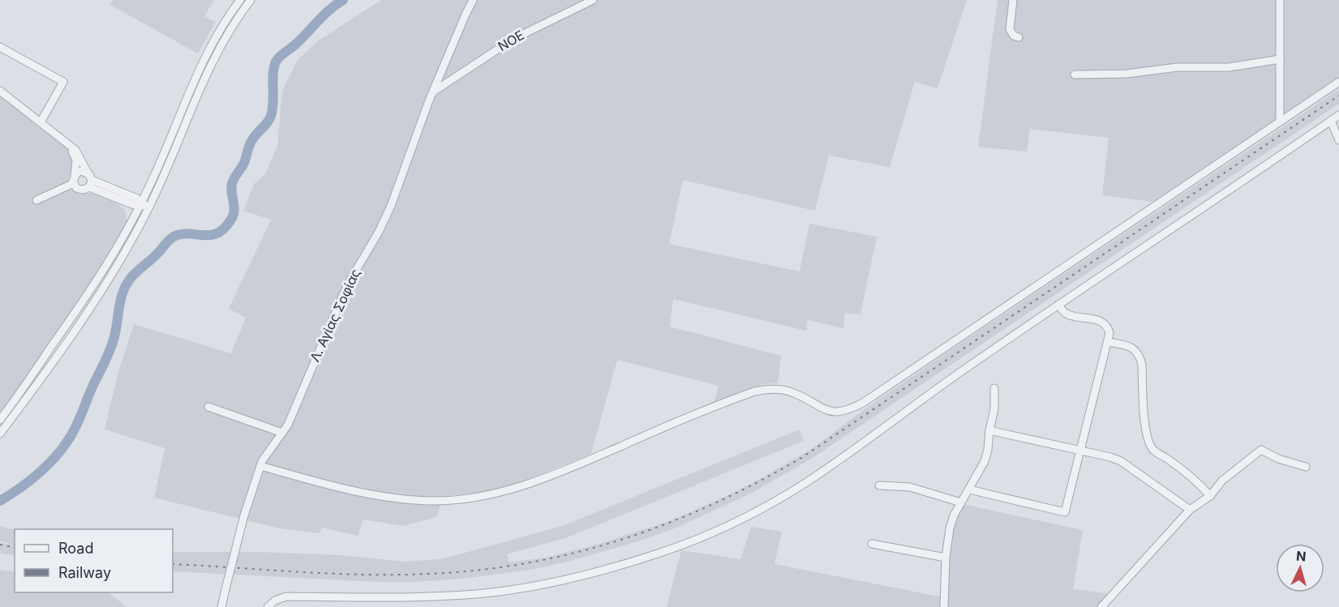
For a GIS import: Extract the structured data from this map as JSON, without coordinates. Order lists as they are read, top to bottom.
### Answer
{
  "streets": {
    "street": ["NOE", "Λ. Αγίας Σοφίας"]
  },
  "crossings": [
    ["NOE", "Λ. Αγίας Σοφίας"]
  ],
  "legend": ["Road", "Railway"],
  "north": "top"
}
